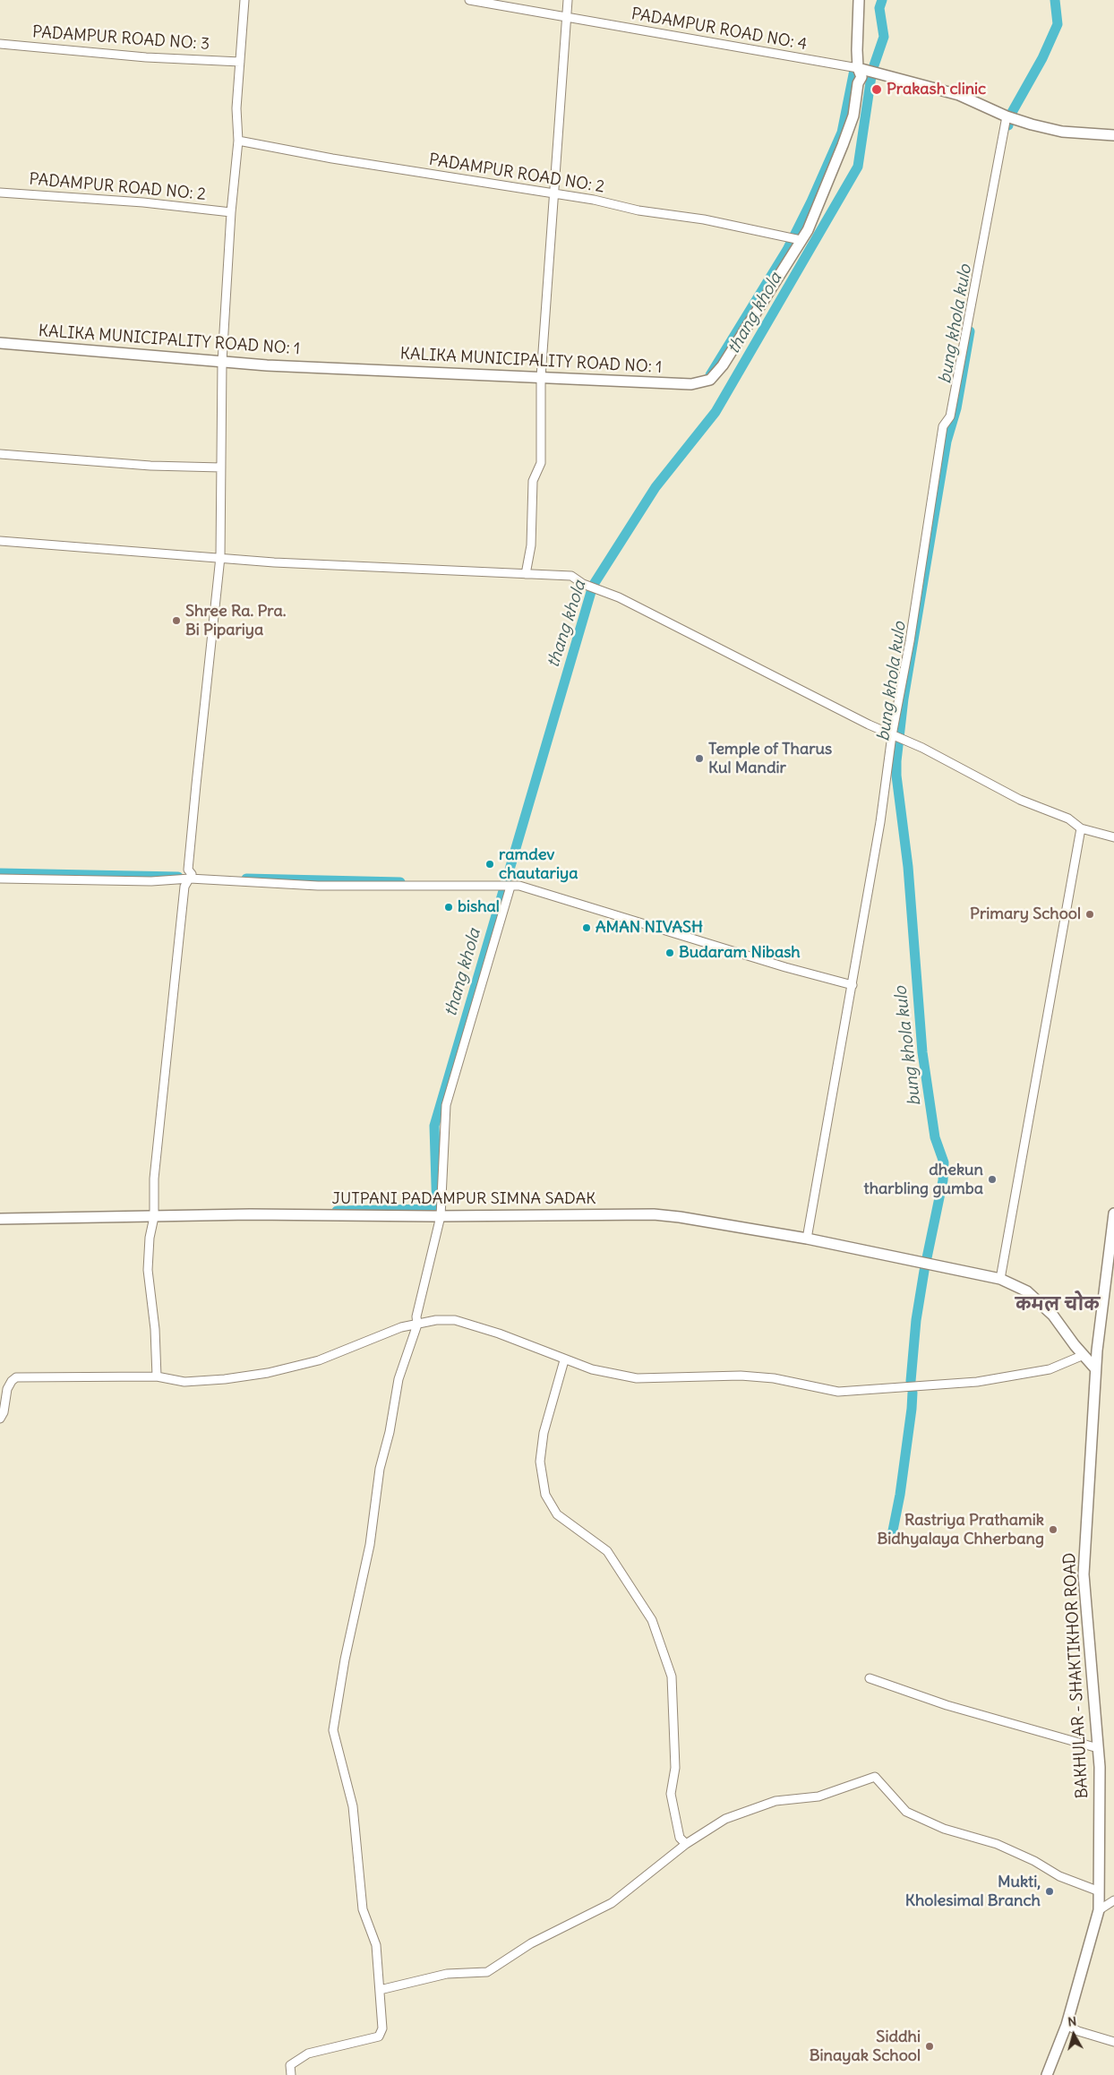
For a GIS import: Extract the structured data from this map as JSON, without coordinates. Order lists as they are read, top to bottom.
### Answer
{
  "streets": {
    "street": [
      "PADAMPUR ROAD NO: 4",
      "PADAMPUR ROAD NO: 3",
      "PADAMPUR ROAD NO: 2",
      "KALIKA MUNICIPALITY ROAD NO: 1",
      "JUTPANI PADAMPUR SIMNA SADAK",
      "BAKHULAR - SHAKTIKHOR ROAD"
    ]
  },
  "crossings": [
    ["PADAMPUR ROAD NO: 4", "KALIKA MUNICIPALITY ROAD NO: 1"],
    ["PADAMPUR ROAD NO: 2", "KALIKA MUNICIPALITY ROAD NO: 1"],
    ["JUTPANI PADAMPUR SIMNA SADAK", "BAKHULAR - SHAKTIKHOR ROAD"]
  ],
  "districts": ["कमल चोक"],
  "water": ["thang khola", "bung khola kulo"],
  "places": [
    "Prakash clinic",
    "Shree Ra. Pra. Bi Pipariya",
    "Temple of Tharus Kul Mandir",
    "ramdev chautariya",
    "bishal",
    "Primary School",
    "AMAN NIVASH",
    "Budaram Nibash",
    "dhekun tharbling gumba",
    "Rastriya Prathamik Bidhyalaya Chherbang",
    "Mukti, Kholesimal Branch",
    "Siddhi Binayak School"
  ],
  "north": "top"
}
